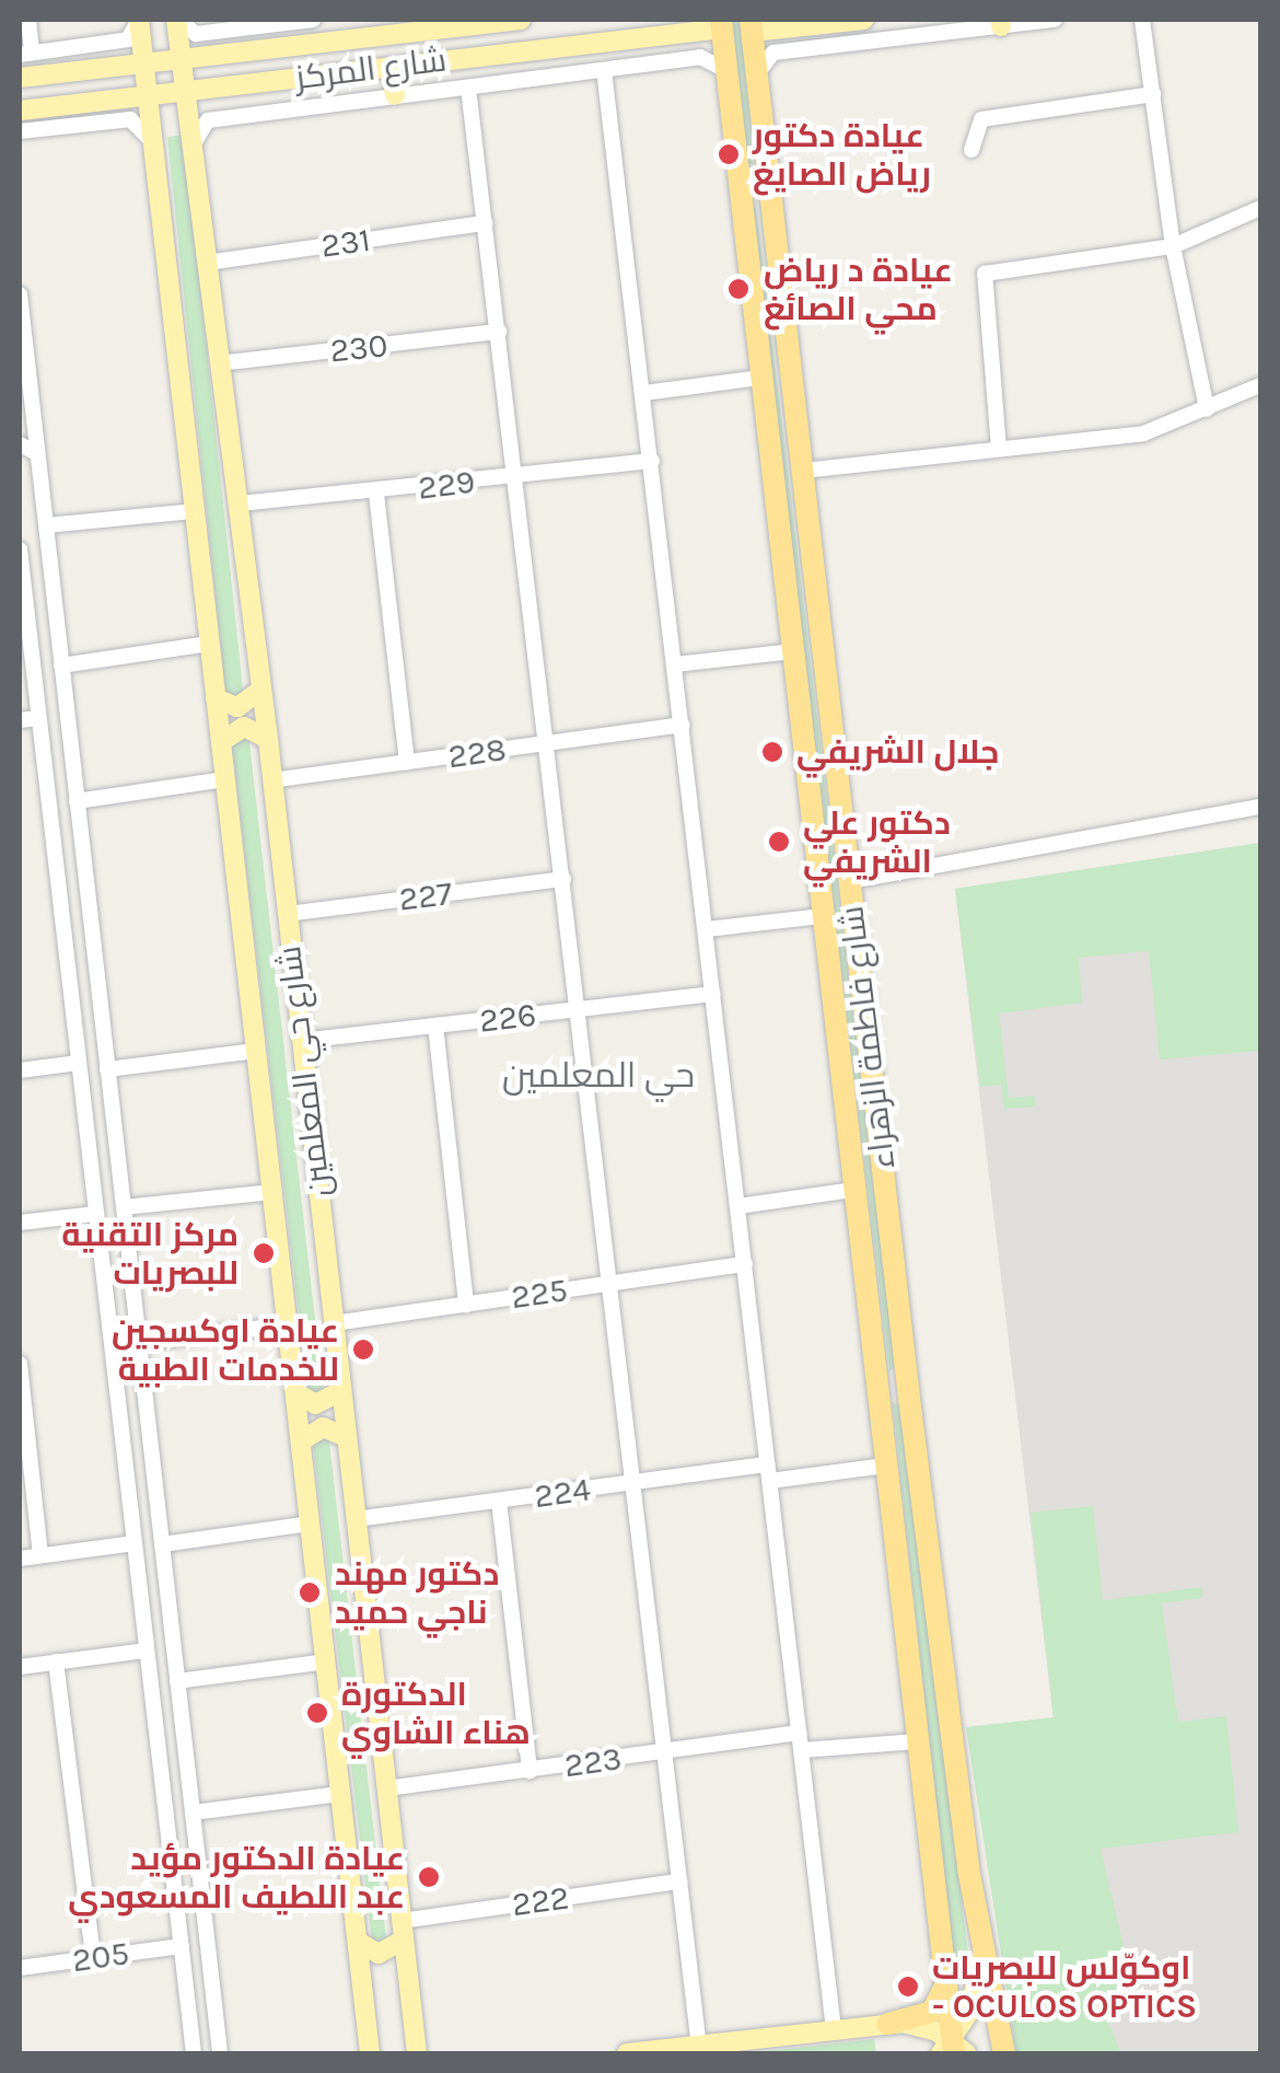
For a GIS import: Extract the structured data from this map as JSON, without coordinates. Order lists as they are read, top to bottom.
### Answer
{
  "streets": {
    "highway": ["شارع فاطمة الزهراء"],
    "main road": ["شارع المركز", "شارع حي المعلمين"],
    "street": [
      "231",
      "230",
      "229",
      "228",
      "227",
      "226",
      "225",
      "224",
      "223",
      "222",
      "205"
    ]
  },
  "crossings": [
    ["شارع المركز", "شارع فاطمة الزهراء"],
    ["شارع المركز", "شارع حي المعلمين"],
    ["231", "شارع حي المعلمين"],
    ["230", "شارع حي المعلمين"],
    ["229", "شارع حي المعلمين"],
    ["228", "شارع حي المعلمين"],
    ["227", "شارع حي المعلمين"],
    ["226", "شارع حي المعلمين"],
    ["شارع فاطمة الزهراء", "224"],
    ["شارع فاطمة الزهراء", "223"],
    ["شارع حي المعلمين", "225"],
    ["شارع حي المعلمين", "224"],
    ["شارع حي المعلمين", "223"],
    ["شارع حي المعلمين", "222"]
  ],
  "districts": ["حي المعلمين"],
  "places": [
    "عيادة دكتور رياض الصايغ",
    "عيادة د رياض محي الصائغ",
    "جلال الشريفي",
    "دكتور علي الشريفي",
    "مركز التقنية للبصريات",
    "عيادة اوكسجين للخدمات الطبية",
    "دكتور مهند ناجي حميد",
    "الدكتورة هناء الشاوي",
    "عيادة الدكتور مؤيد عبد اللطيف المسعودي",
    "اوكوّلس للبصريات - OCULOS OPTICS"
  ]
}
